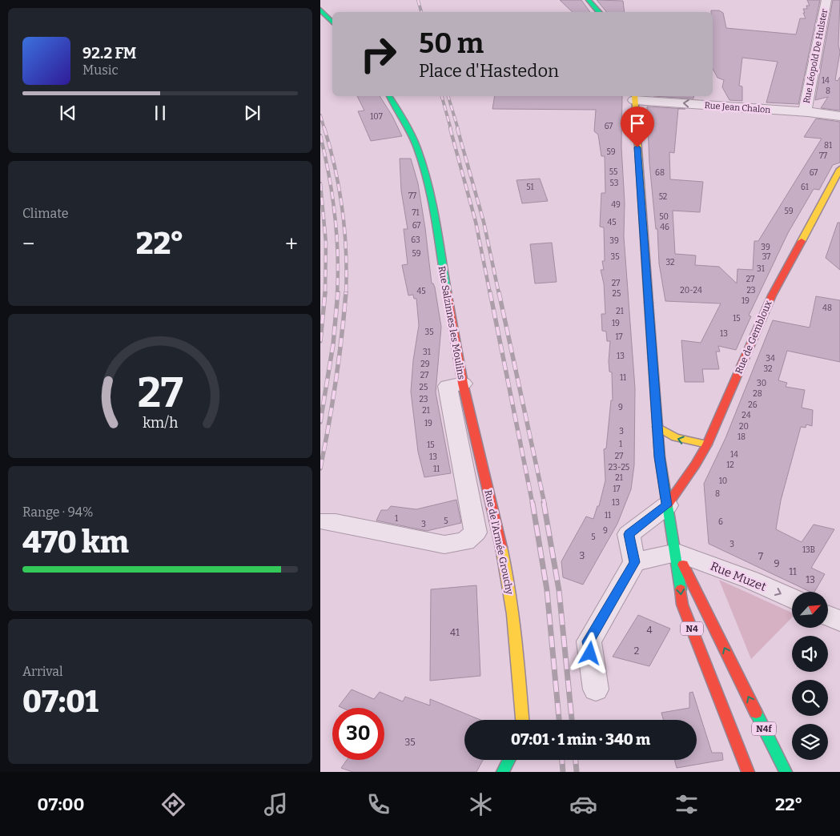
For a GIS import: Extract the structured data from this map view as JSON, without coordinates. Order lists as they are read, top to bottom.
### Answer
{
  "streets": {
    "main road": [
      "Rue Salzinnes les Moulins",
      "Rue de Gembloux",
      "Rue de l'Armée Grouchy",
      "N4",
      "N4f"
    ],
    "street": ["Rue Léopold De Hulster", "Rue Jean Chalon", "Rue Muzet"]
  },
  "crossings": [
    ["Rue Léopold De Hulster", "Rue Jean Chalon"],
    ["Rue Jean Chalon", "N4"],
    ["Rue Salzinnes les Moulins", "Rue de l'Armée Grouchy"],
    ["Rue de Gembloux", "N4"],
    ["Rue Muzet", "N4"],
    ["Rue Muzet", "N4f"],
    ["N4", "N4f"]
  ],
  "one_way": ["Rue Jean Chalon", "Rue Muzet"],
  "house_numbers": [
    "14",
    "8",
    "107",
    "67",
    "81",
    "59",
    "77",
    "55",
    "68",
    "67",
    "53",
    "51",
    "61",
    "77",
    "52",
    "49",
    "59",
    "71",
    "50",
    "45",
    "67",
    "46",
    "63",
    "39",
    "39",
    "59",
    "35",
    "37",
    "32",
    "31",
    "27",
    "27",
    "20-24",
    "23",
    "45",
    "25",
    "19",
    "48",
    "21",
    "15",
    "19",
    "35",
    "13",
    "17",
    "31",
    "13",
    "34",
    "29",
    "32",
    "27",
    "11",
    "30",
    "25",
    "28",
    "23",
    "26",
    "9",
    "21",
    "24",
    "19",
    "20",
    "3",
    "18",
    "1",
    "15",
    "14",
    "27",
    "13",
    "12",
    "23-25",
    "11",
    "21",
    "10",
    "17",
    "8",
    "13",
    "11",
    "1",
    "5",
    "6",
    "3",
    "9",
    "5",
    "3",
    "13B",
    "3",
    "7",
    "9",
    "11",
    "13",
    "4",
    "41",
    "2",
    "35"
  ],
  "north": "top right",
  "page": {
    "turn": ["50 m", "Place d'Hastedon"],
    "song": ["92.2 FM", "Music"],
    "tile": [
      "Climate",
      ["Range · 94%", "470 km"],
      ["Arrival", "07:01"]
    ],
    "heat": ["−", "22°", "+"],
    "limit": "30",
    "trip": "07:01 · 1 min · 340 m",
    "tabs": ["07:00", "22°"],
    "gauge": ["27", "km/h"]
  }
}
